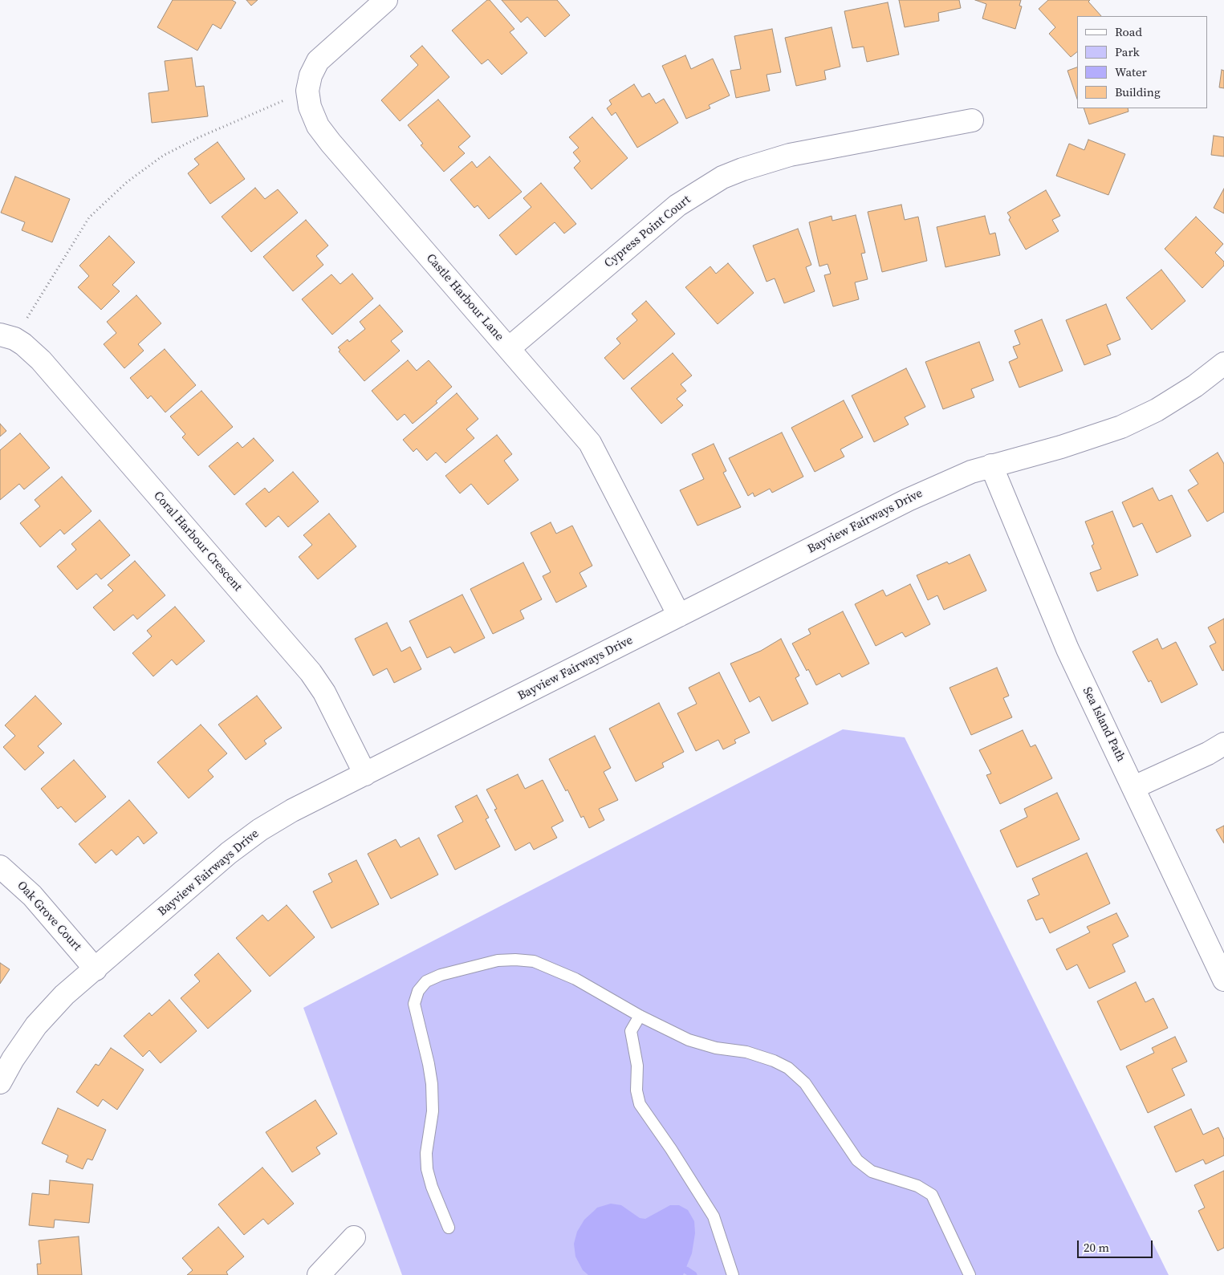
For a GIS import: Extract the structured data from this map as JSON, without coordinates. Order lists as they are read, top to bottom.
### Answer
{
  "streets": {
    "street": [
      "Cypress Point Court",
      "Castle Harbour Lane",
      "Bayview Fairways Drive",
      "Coral Harbour Crescent",
      "Sea Island Path",
      "Oak Grove Court"
    ]
  },
  "crossings": [
    ["Cypress Point Court", "Castle Harbour Lane"],
    ["Castle Harbour Lane", "Bayview Fairways Drive"],
    ["Bayview Fairways Drive", "Coral Harbour Crescent"],
    ["Bayview Fairways Drive", "Sea Island Path"],
    ["Bayview Fairways Drive", "Oak Grove Court"]
  ],
  "legend": [
    "Road",
    "Park",
    "Water",
    "Building"
  ],
  "scale_bar": "20 m"
}
